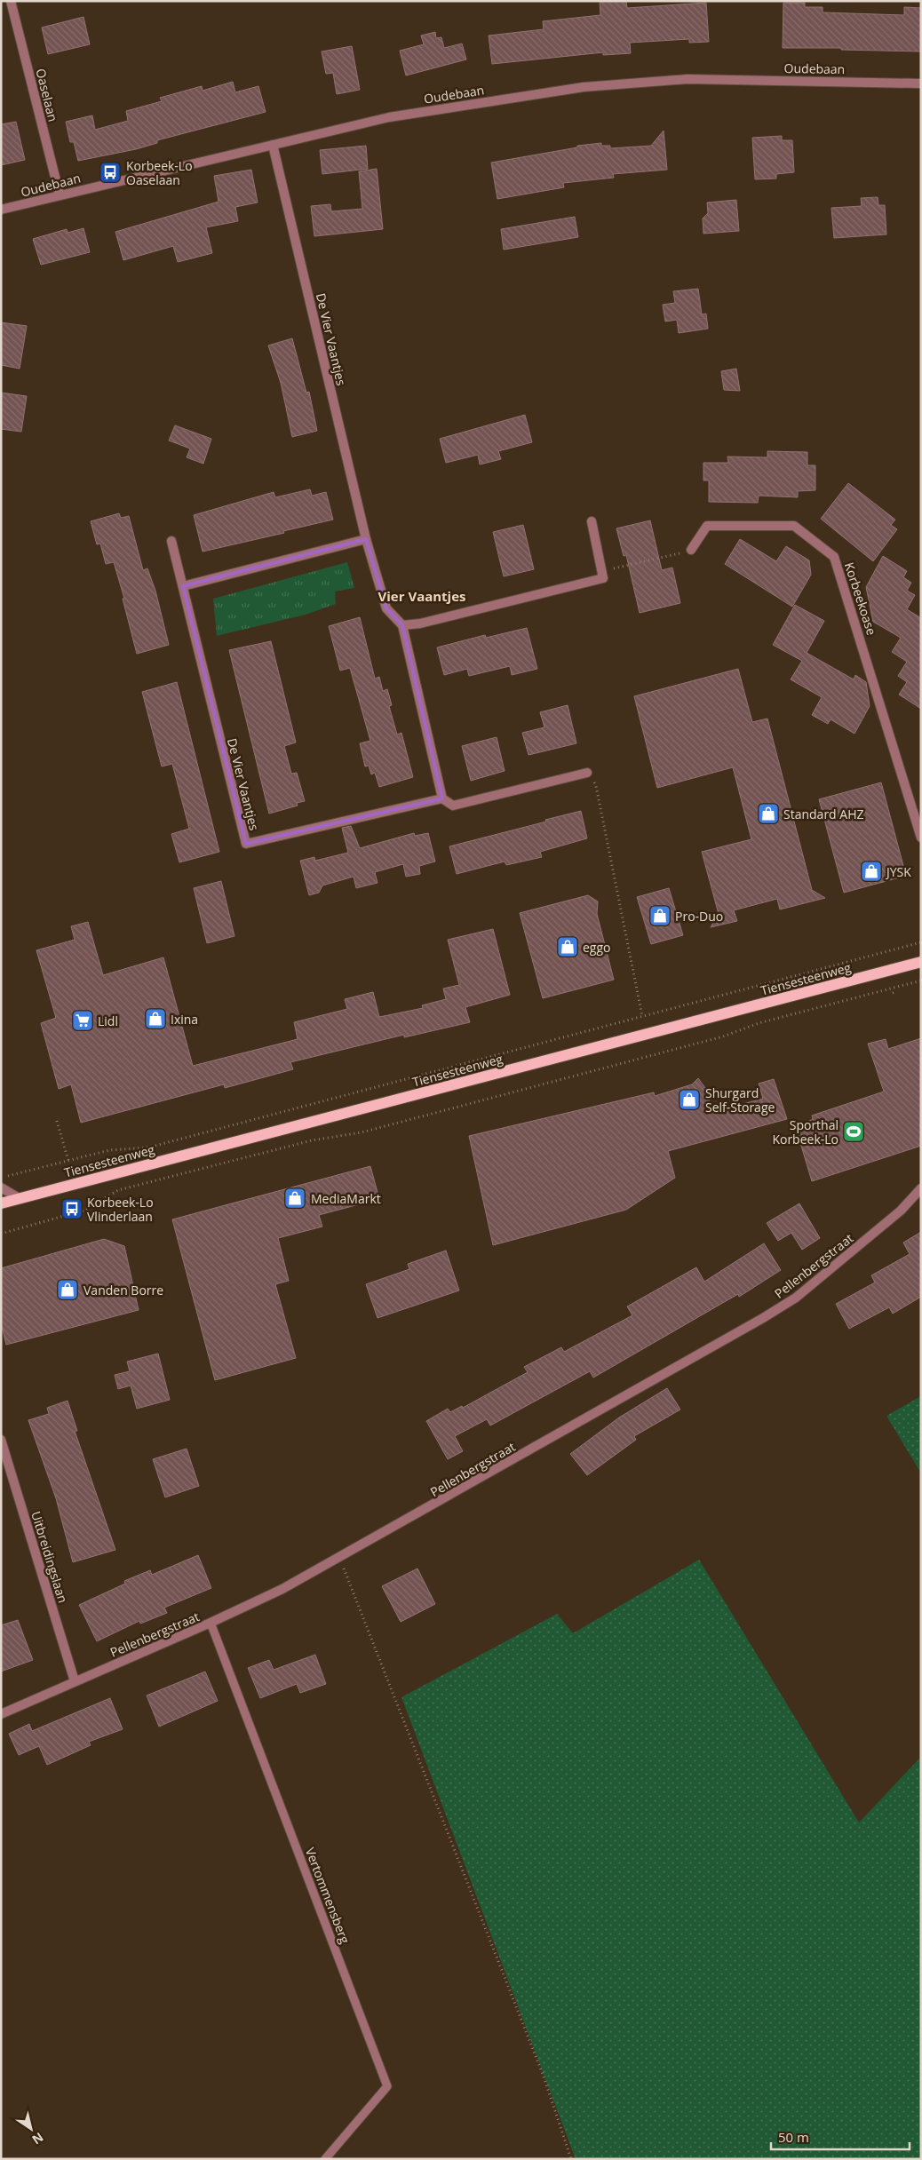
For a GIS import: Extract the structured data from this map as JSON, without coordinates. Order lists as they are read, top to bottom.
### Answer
{
  "streets": {
    "main road": ["Tiensesteenweg"],
    "street": [
      "Oudebaan",
      "Oaselaan",
      "De Vier Vaantjes",
      "Korbeekoase",
      "Pellenbergstraat",
      "Uitbreidingslaan"
    ],
    "lane": ["Vertommensberg"]
  },
  "crossings": [
    ["Oudebaan", "Oaselaan"],
    ["Oudebaan", "De Vier Vaantjes"],
    ["Pellenbergstraat", "Uitbreidingslaan"],
    ["Pellenbergstraat", "Vertommensberg"]
  ],
  "districts": ["Vier Vaantjes"],
  "places": {
    "bus stop": ["Korbeek-Lo Oaselaan", "Korbeek-Lo Vlinderlaan"],
    "shop": [
      "Standard AHZ",
      "JYSK",
      "Pro-Duo",
      "eggo",
      "Ixina",
      "Shurgard Self-Storage",
      "MediaMarkt",
      "Vanden Borre"
    ],
    "supermarket": ["Lidl"],
    "sports": ["Sporthal Korbeek-Lo"]
  },
  "scale_bar": "50 m",
  "north": "bottom right"
}
